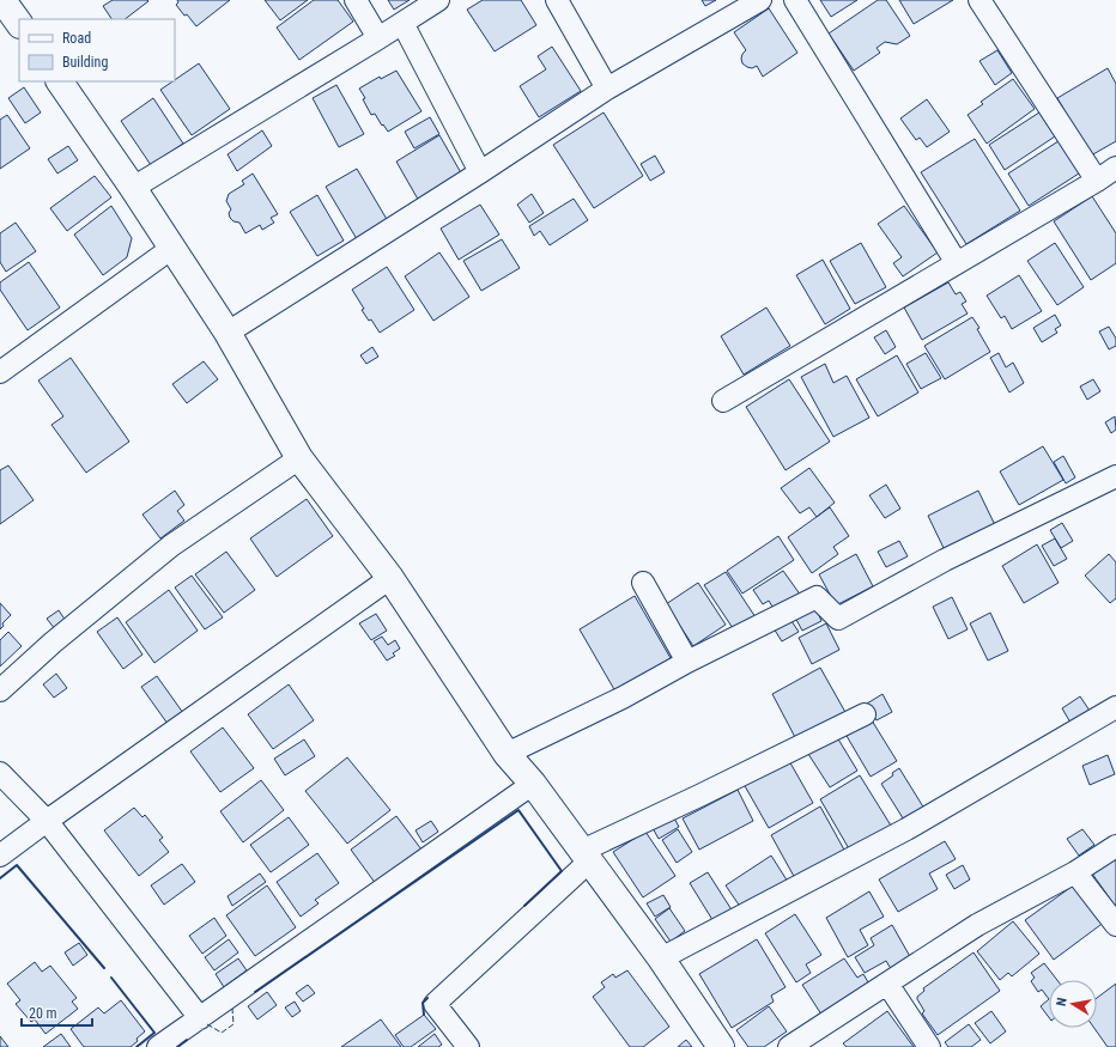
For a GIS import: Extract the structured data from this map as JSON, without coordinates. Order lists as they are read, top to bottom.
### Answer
{
  "legend": ["Road", "Building"],
  "scale_bar": "20 m",
  "north": "left"
}
